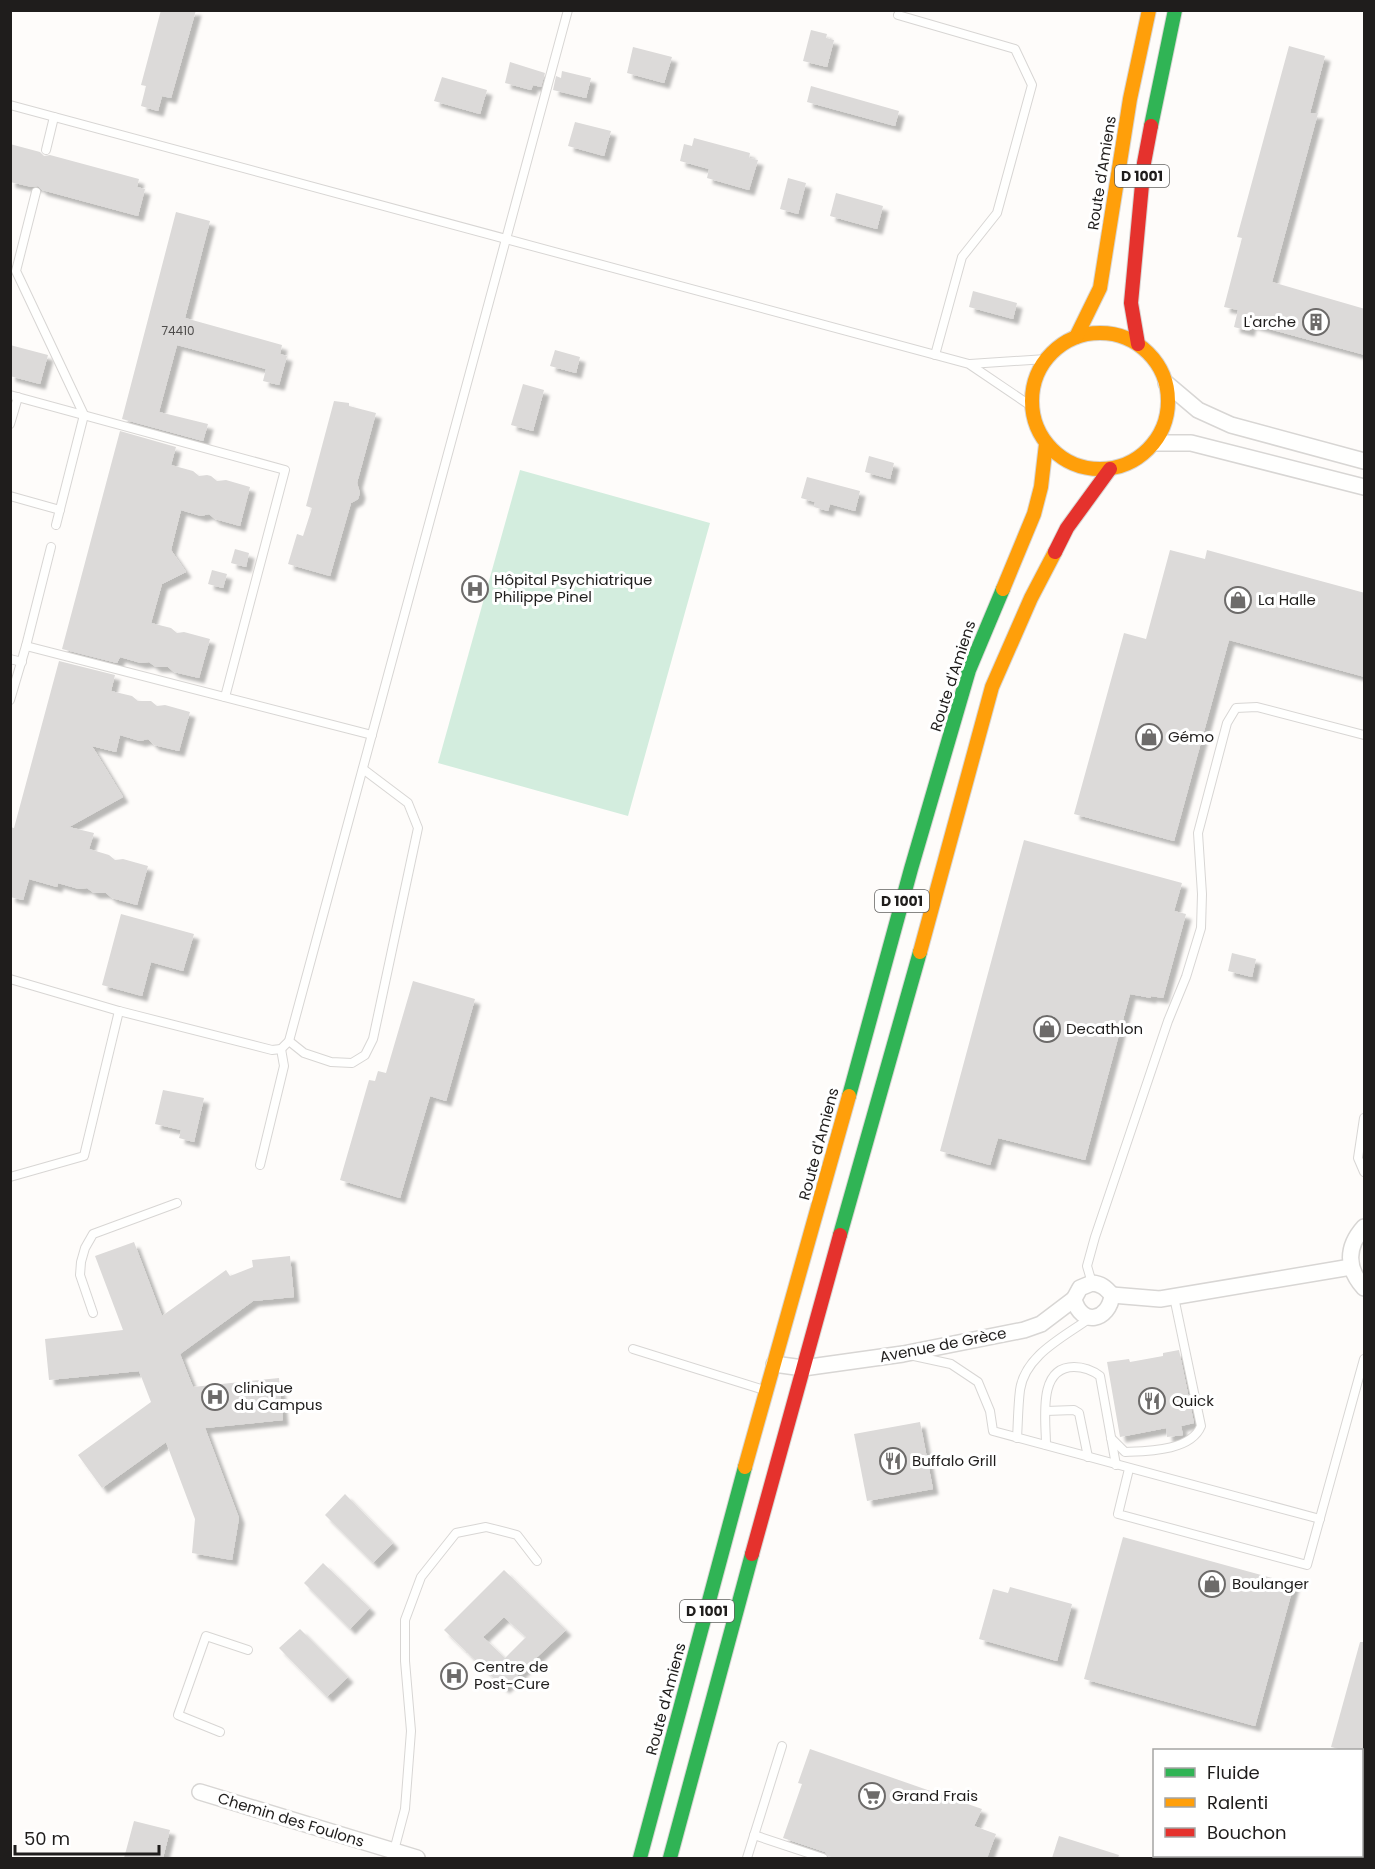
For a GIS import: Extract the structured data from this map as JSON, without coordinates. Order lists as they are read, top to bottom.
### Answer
{
  "streets": {
    "main road": ["Route d'Amiens", "D 1001"],
    "street": ["Avenue de Grèce", "Chemin des Foulons"]
  },
  "crossings": [
    ["Route d'Amiens", "D 1001"],
    ["Route d'Amiens", "Avenue de Grèce"],
    ["D 1001", "Avenue de Grèce"]
  ],
  "places": {
    "building": ["L'arche"],
    "hospital": ["Hôpital Psychiatrique Philippe Pinel", "clinique du Campus", "Centre de Post-Cure"],
    "shop": [
      "La Halle",
      "Gémo",
      "Decathlon",
      "Boulanger"
    ],
    "restaurant": ["Quick", "Buffalo Grill"],
    "supermarket": ["Grand Frais"]
  },
  "house_numbers": ["74410"],
  "legend": ["Fluide", "Ralenti", "Bouchon"],
  "scale_bar": "50 m"
}
